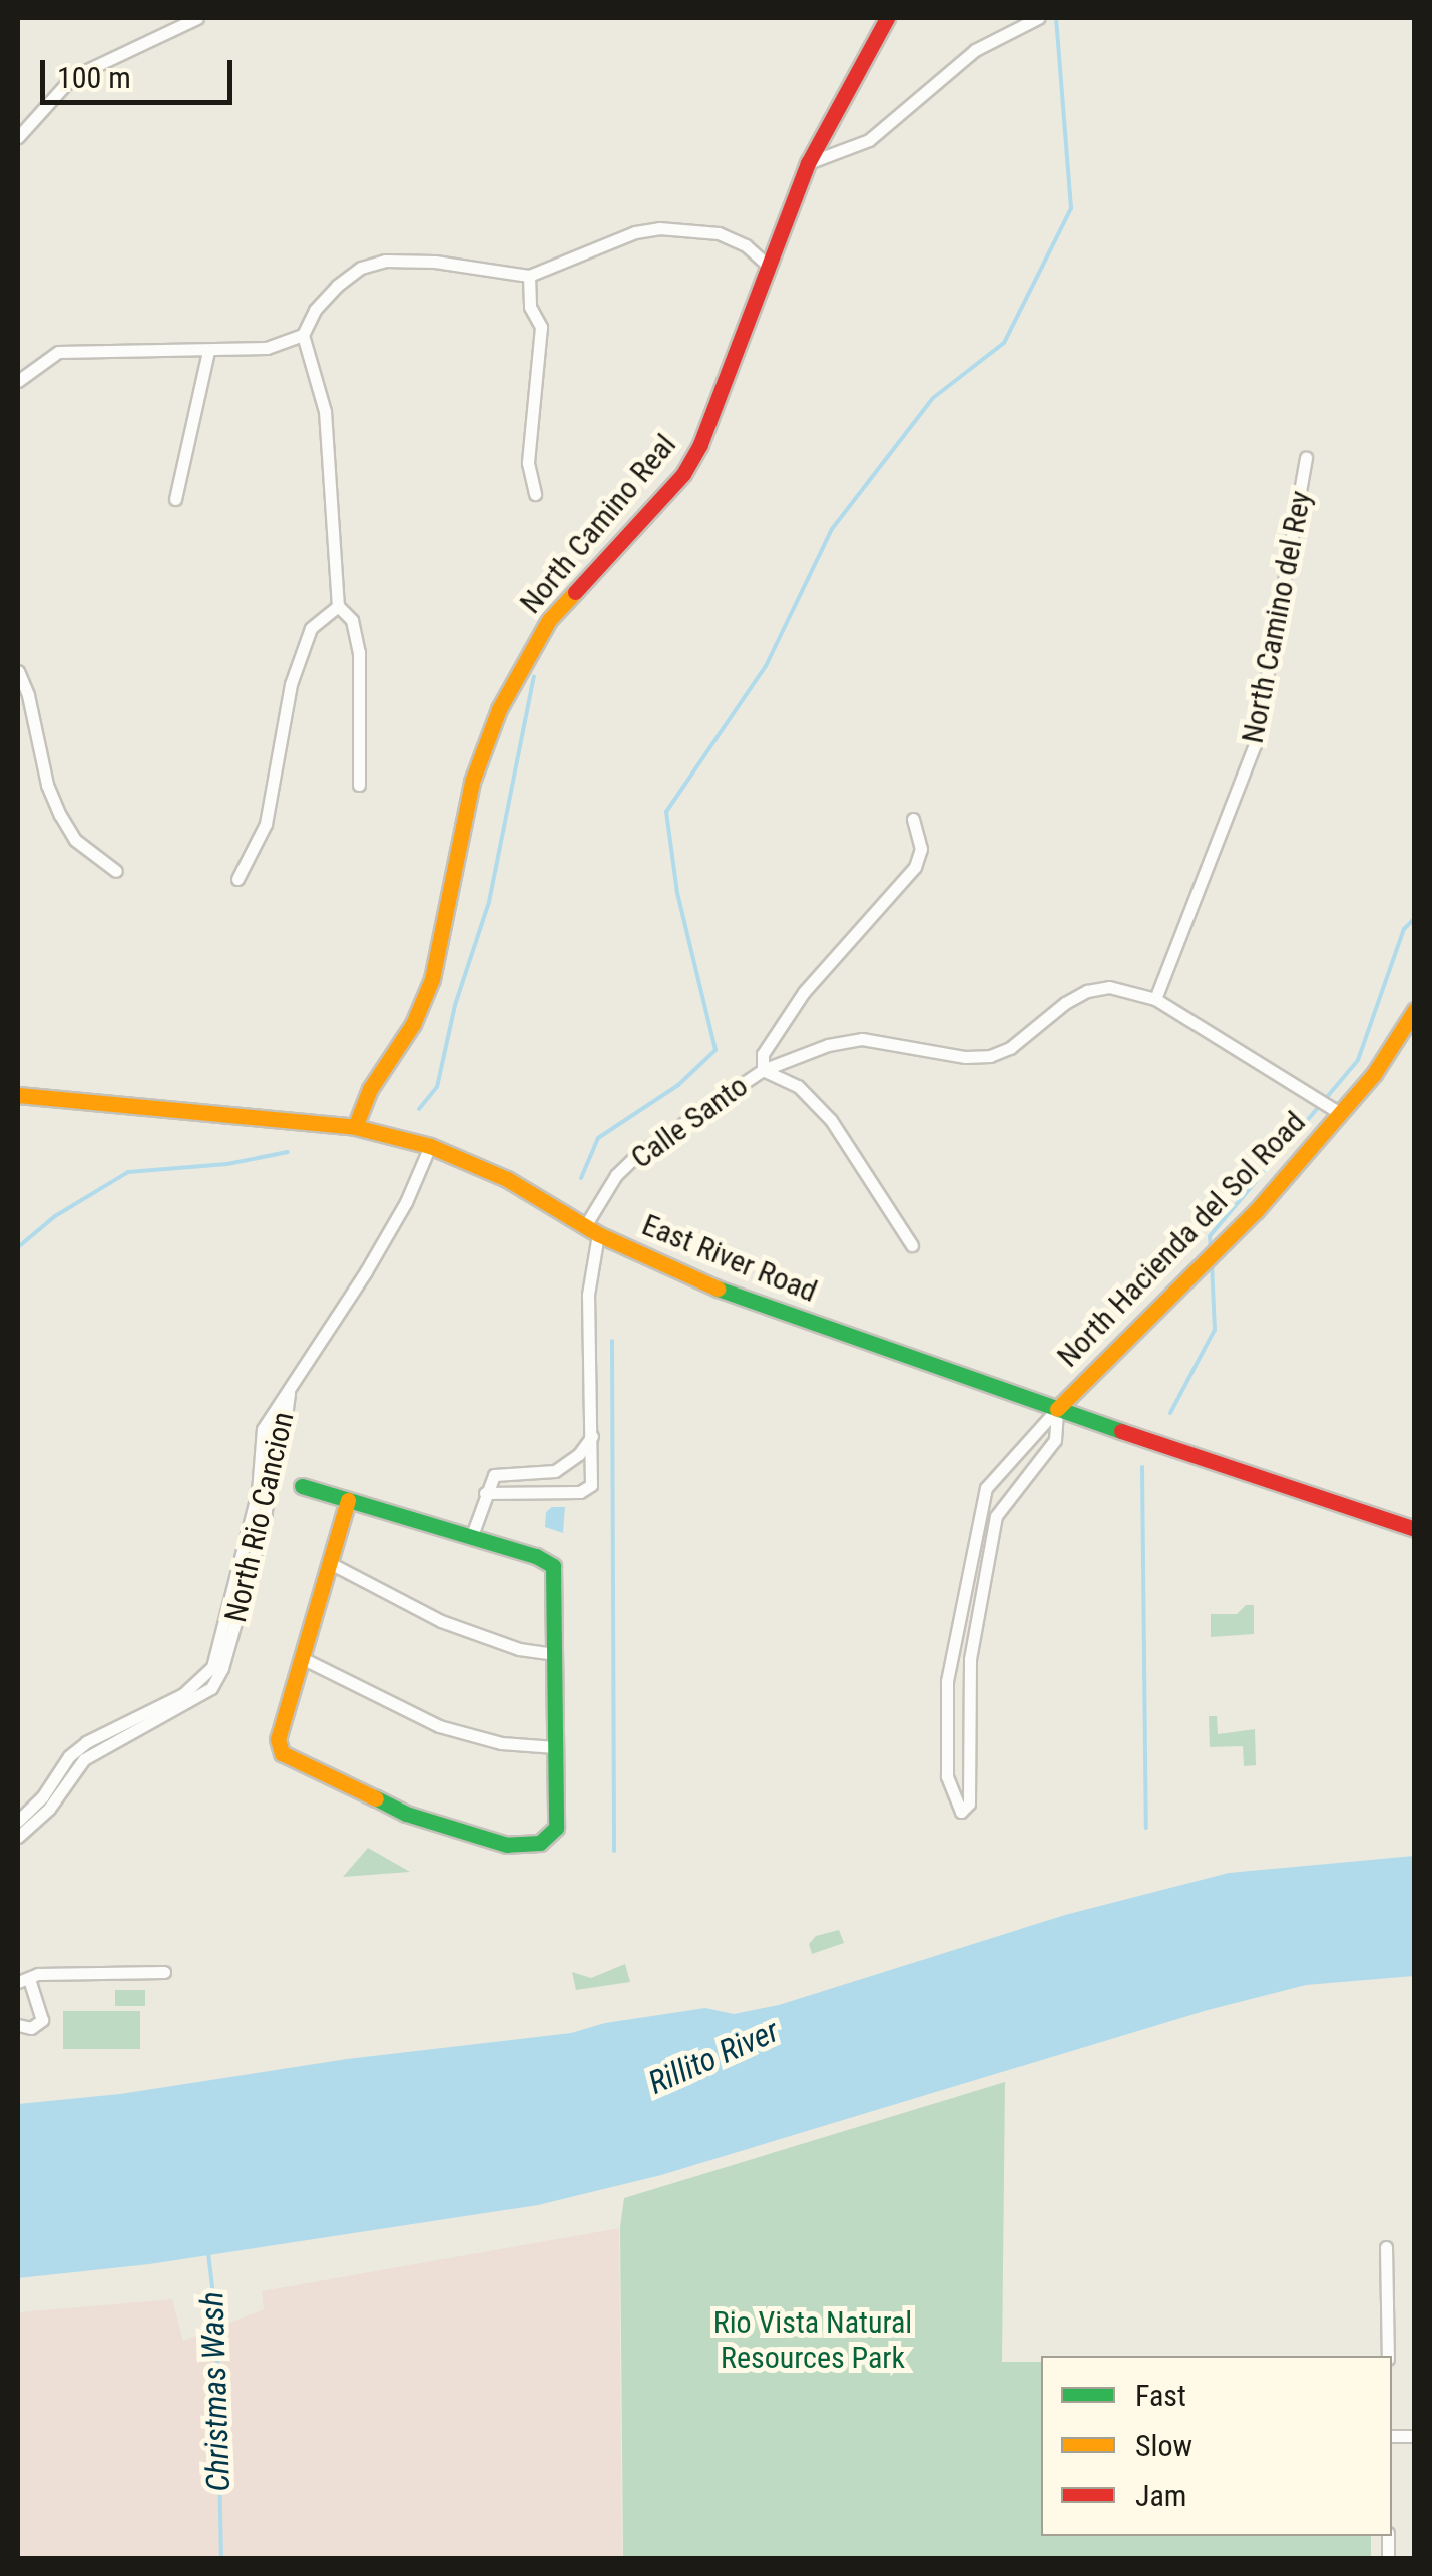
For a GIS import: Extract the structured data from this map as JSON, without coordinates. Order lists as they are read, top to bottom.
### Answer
{
  "streets": {
    "street": [
      "North Camino Real",
      "North Camino del Rey",
      "Calle Santo",
      "North Hacienda del Sol Road",
      "East River Road",
      "North Rio Cancion"
    ]
  },
  "crossings": [
    ["North Camino Real", "East River Road"],
    ["North Camino del Rey", "Calle Santo"],
    ["Calle Santo", "North Hacienda del Sol Road"],
    ["Calle Santo", "East River Road"],
    ["North Hacienda del Sol Road", "East River Road"],
    ["East River Road", "North Rio Cancion"]
  ],
  "water": ["Rillito River", "Christmas Wash"],
  "parks": ["Rio Vista Natural Resources Park"],
  "legend": ["Fast", "Slow", "Jam"],
  "scale_bar": "100 m"
}
